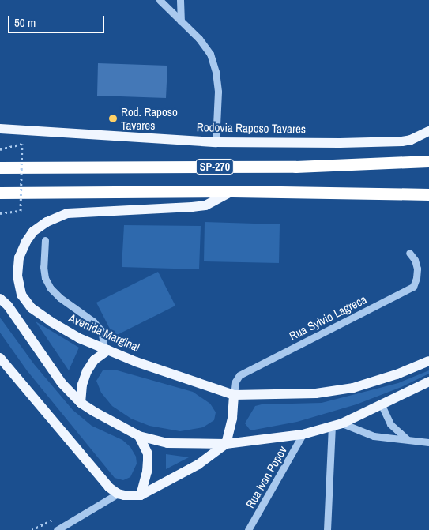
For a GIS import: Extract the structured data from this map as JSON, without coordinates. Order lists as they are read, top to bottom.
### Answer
{
  "streets": {
    "highway": ["SP-270"],
    "main road": ["Rodovia Raposo Tavares", "Avenida Marginal"],
    "street": ["Rua Sylvio Lagreca", "Rua Ivan Popov"]
  },
  "crossings": [
    ["SP-270", "Avenida Marginal"],
    ["Rua Sylvio Lagreca", "Avenida Marginal"]
  ],
  "places": ["Rod. Raposo Tavares"],
  "scale_bar": "50 m"
}
